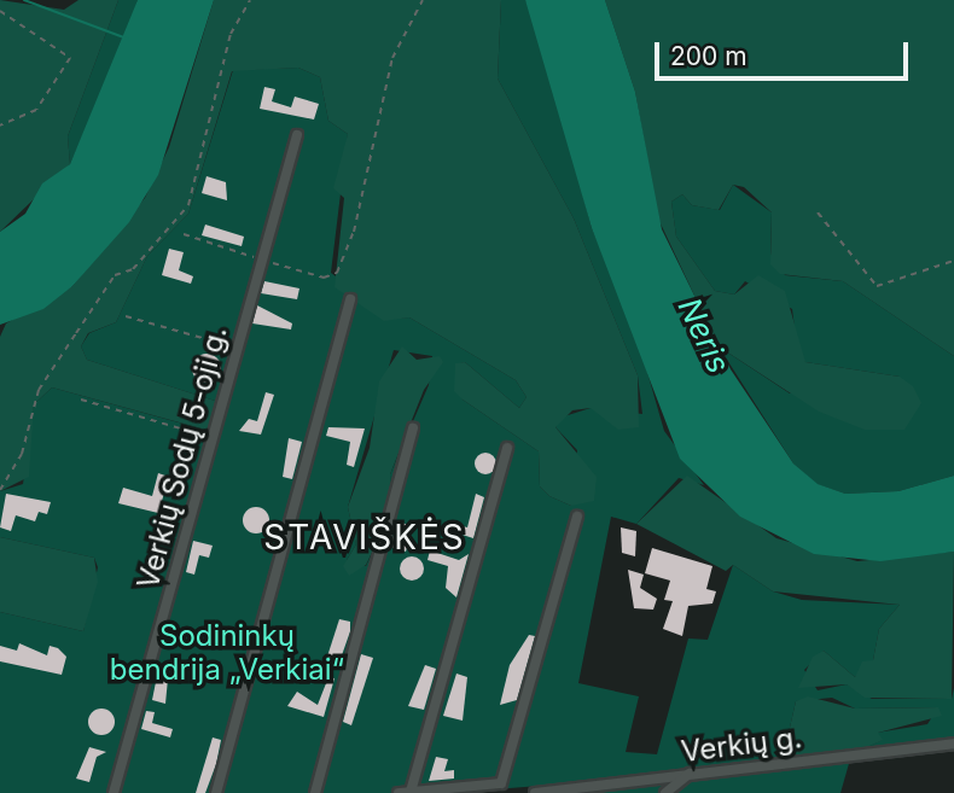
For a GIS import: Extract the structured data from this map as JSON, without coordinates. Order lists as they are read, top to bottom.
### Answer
{
  "streets": {
    "street": ["Verkių Sodų 5-oji g.", "Verkių g."]
  },
  "districts": ["STAVIŠKĖS"],
  "water": ["Neris"],
  "parks": ["Sodininkų bendrija „Verkiai“"],
  "scale_bar": "200 m"
}
